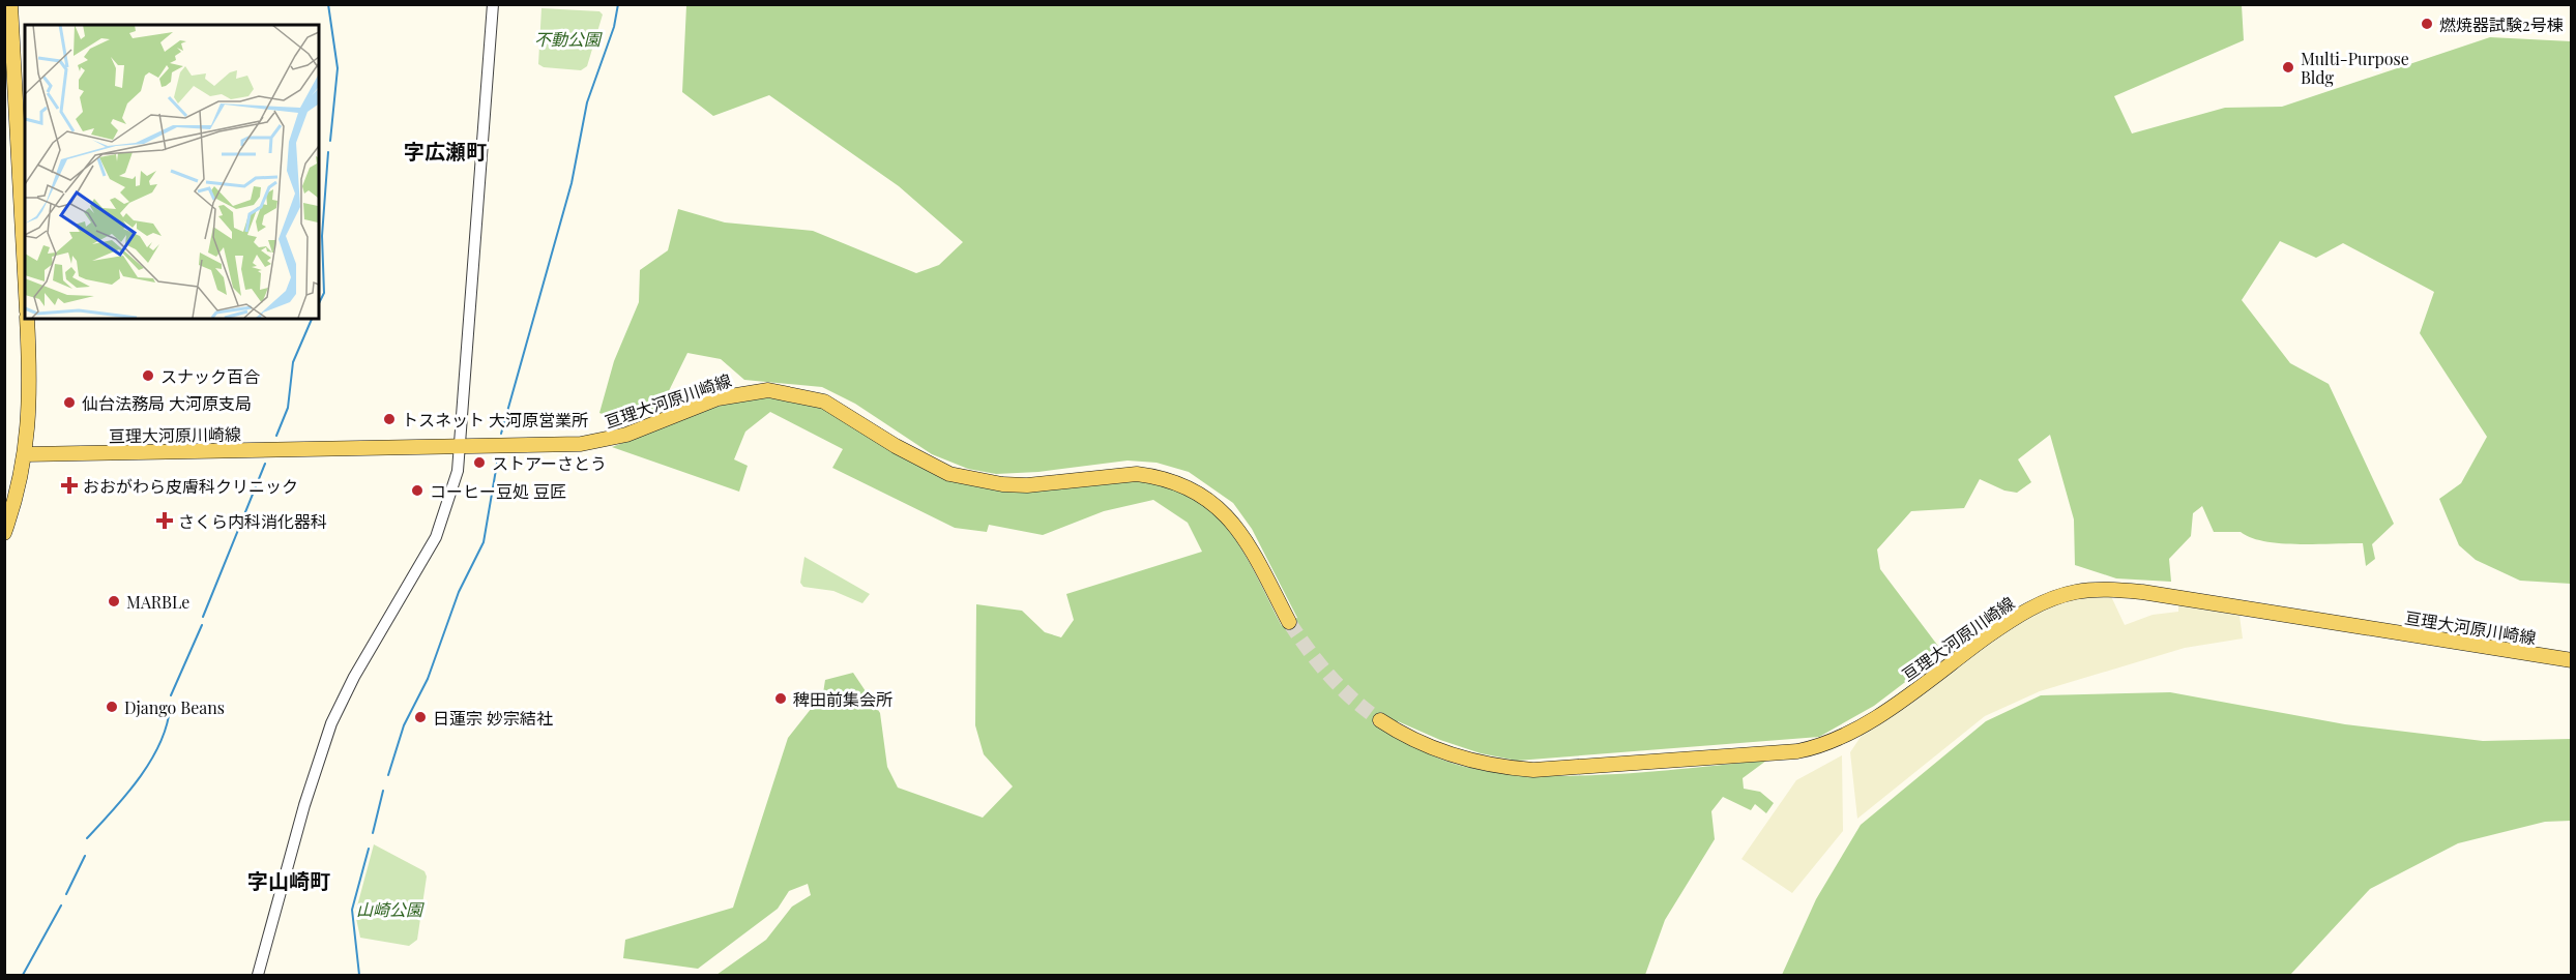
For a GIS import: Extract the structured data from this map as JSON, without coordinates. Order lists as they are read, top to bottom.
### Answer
{
  "streets": {
    "main road": ["亘理大河原川崎線"]
  },
  "districts": ["字広瀬町", "字山崎町"],
  "parks": ["不動公園", "山崎公園"],
  "places": {
    "other": [
      "燃焼器試験2号棟",
      "Multi-Purpose Bldg",
      "スナック百合",
      "仙台法務局 大河原支局",
      "トスネット 大河原営業所",
      "ストアーさとう",
      "コーヒー豆処 豆匠",
      "MARBLe",
      "稗田前集会所",
      "Django Beans",
      "日蓮宗 妙宗結社"
    ],
    "health": ["おおがわら皮膚科クリニック", "さくら内科消化器科"]
  }
}
